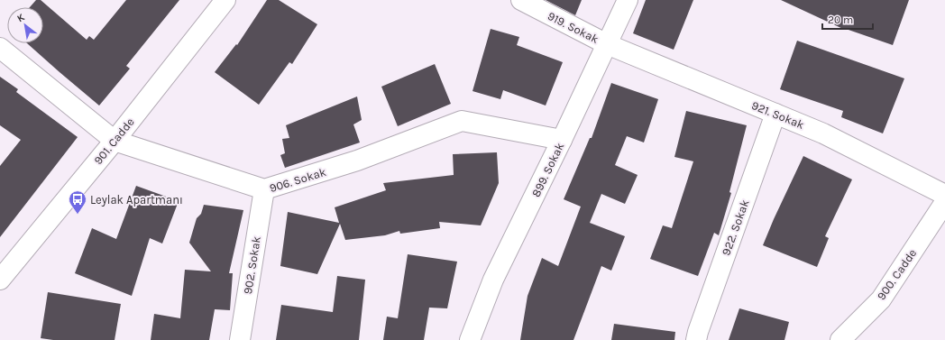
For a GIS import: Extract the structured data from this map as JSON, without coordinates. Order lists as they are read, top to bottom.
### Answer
{
  "streets": {
    "street": [
      "919. Sokak",
      "921. Sokak",
      "901. Cadde",
      "899. Sokak",
      "906. Sokak",
      "922. Sokak",
      "902. Sokak",
      "900. Cadde"
    ]
  },
  "crossings": [
    ["919. Sokak", "921. Sokak"],
    ["919. Sokak", "899. Sokak"],
    ["921. Sokak", "899. Sokak"],
    ["921. Sokak", "922. Sokak"],
    ["901. Cadde", "906. Sokak"],
    ["899. Sokak", "906. Sokak"],
    ["906. Sokak", "902. Sokak"]
  ],
  "places": {
    "bus stop": ["Leylak Apartmanı"]
  },
  "scale_bar": "20 m",
  "north": "top left"
}
